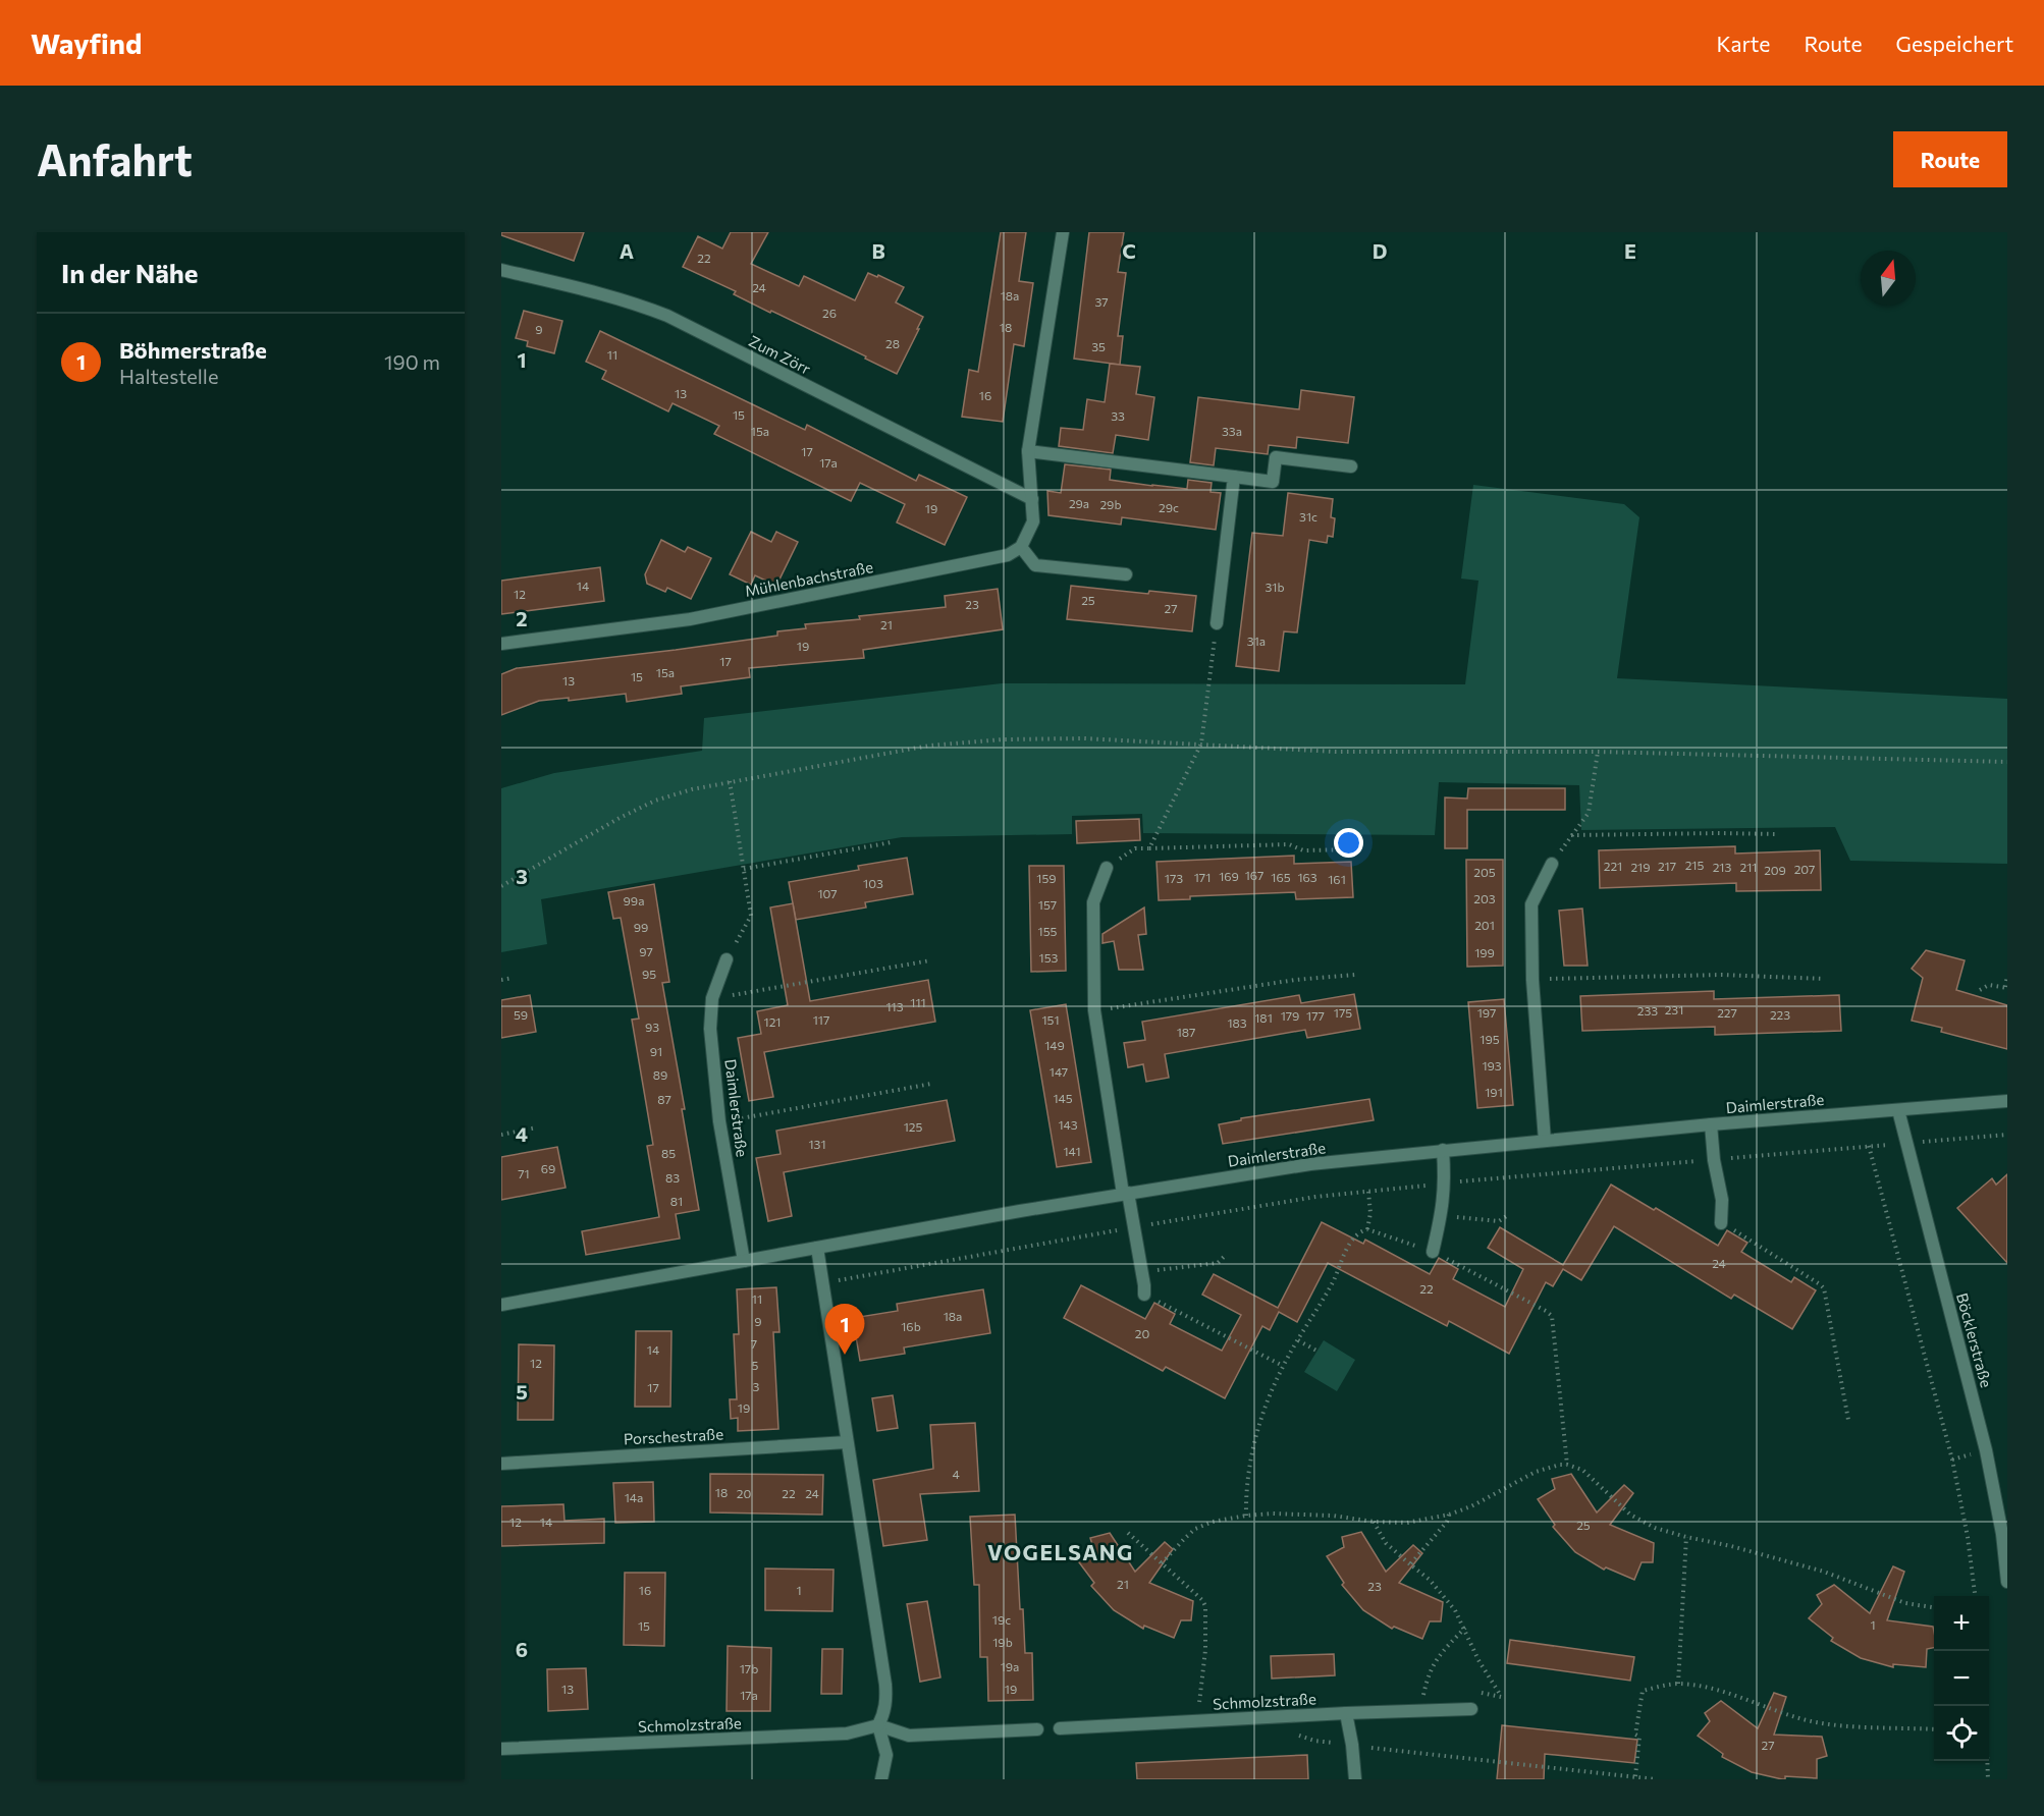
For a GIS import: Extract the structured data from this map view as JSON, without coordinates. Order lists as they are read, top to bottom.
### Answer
{
  "streets": {
    "street": [
      "Zum Zörr",
      "Mühlenbachstraße",
      "Daimlerstraße",
      "Böcklerstraße",
      "Porschestraße",
      "Schmolzstraße"
    ]
  },
  "crossings": [
    ["Daimlerstraße", "Böcklerstraße"]
  ],
  "districts": ["VOGELSANG"],
  "house_numbers": [
    "22",
    "24",
    "18a",
    "37",
    "26",
    "18",
    "9",
    "28",
    "35",
    "11",
    "13",
    "16",
    "15",
    "33",
    "15a",
    "33a",
    "17",
    "17a",
    "29a",
    "29b",
    "29c",
    "19",
    "31c",
    "14",
    "31b",
    "12",
    "25",
    "23",
    "27",
    "21",
    "31a",
    "19",
    "17",
    "15a",
    "15",
    "13",
    "215",
    "221",
    "217",
    "219",
    "213",
    "211",
    "207",
    "209",
    "205",
    "167",
    "169",
    "171",
    "165",
    "163",
    "159",
    "173",
    "161",
    "103",
    "107",
    "203",
    "99a",
    "157",
    "201",
    "99",
    "155",
    "97",
    "199",
    "153",
    "95",
    "111",
    "113",
    "231",
    "233",
    "175",
    "197",
    "227",
    "59",
    "223",
    "179",
    "177",
    "181",
    "117",
    "151",
    "121",
    "183",
    "93",
    "187",
    "195",
    "149",
    "91",
    "193",
    "147",
    "89",
    "191",
    "145",
    "87",
    "143",
    "125",
    "131",
    "141",
    "85",
    "69",
    "71",
    "83",
    "81",
    "24",
    "22",
    "11",
    "18a",
    "9",
    "16b",
    "20",
    "7",
    "14",
    "12",
    "5",
    "3",
    "17",
    "19",
    "4",
    "18",
    "20",
    "22",
    "24",
    "14a",
    "12",
    "14",
    "25",
    "21",
    "23",
    "16",
    "1",
    "19c",
    "1",
    "15",
    "19b",
    "19a",
    "17b",
    "13",
    "19",
    "17a",
    "27"
  ],
  "north": "top",
  "page": {
    "header": "Wayfind",
    "nav": ["Karte", "Route", "Gespeichert"],
    "buttons": "Route",
    "title": "Anfahrt",
    "heading": "In der Nähe",
    "list": [
      {
        "mark": "1",
        "name": "Böhmerstraße",
        "note": "Haltestelle",
        "value": "190 m"
      }
    ],
    "pins": "1",
    "map_buttons": ["+", "−"]
  },
  "grid": {
    "columns": [
      "A",
      "B",
      "C",
      "D",
      "E"
    ],
    "rows": [
      "1",
      "2",
      "3",
      "4",
      "5",
      "6"
    ]
  }
}
